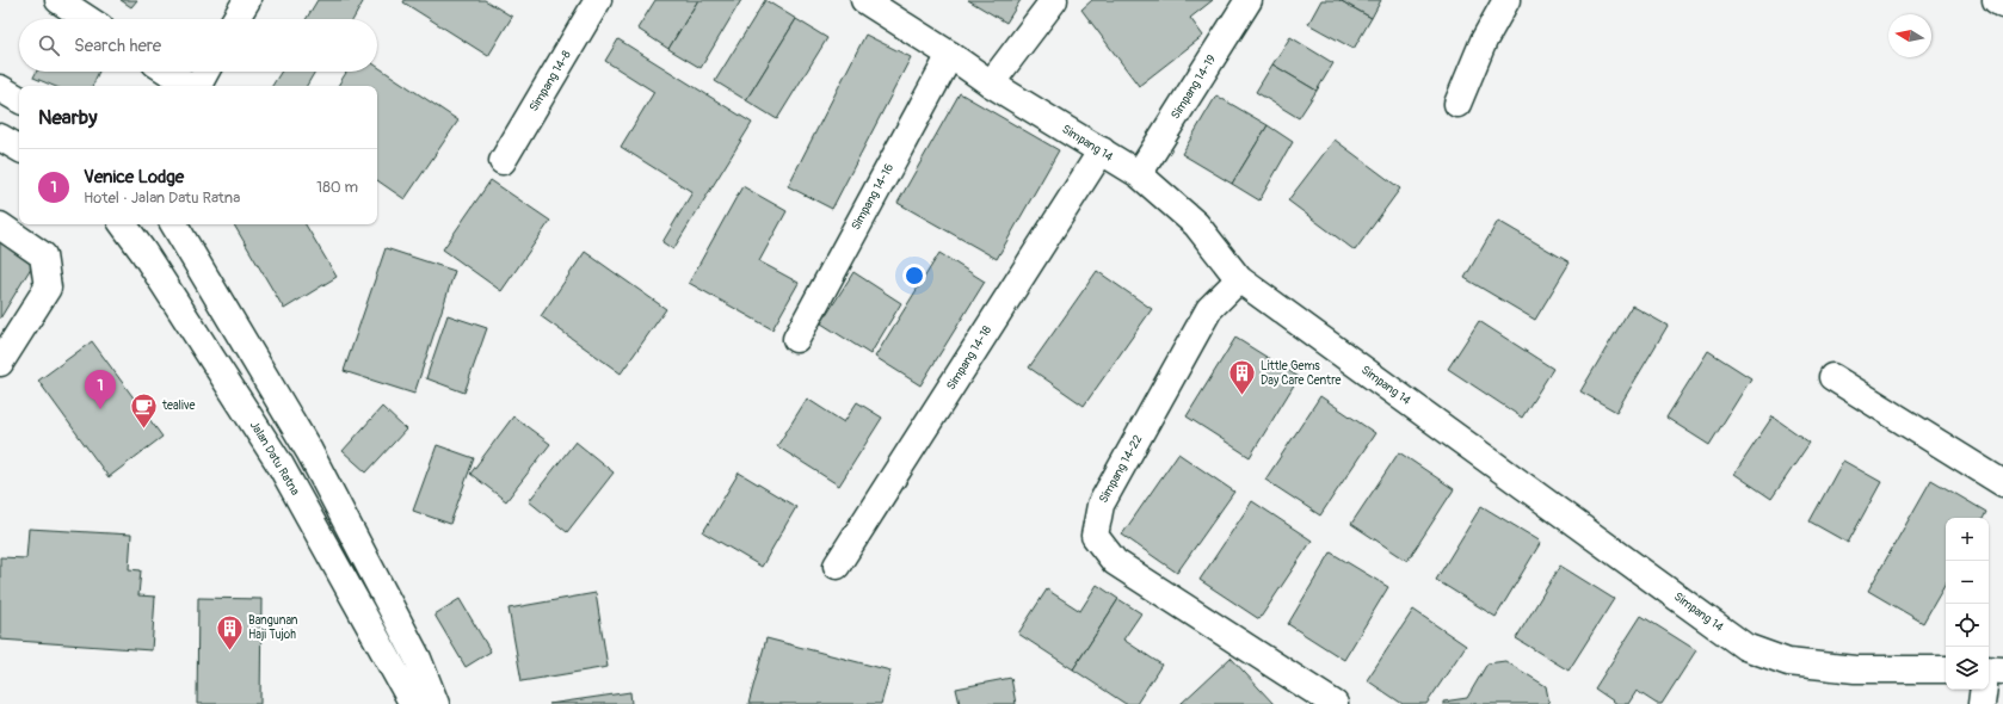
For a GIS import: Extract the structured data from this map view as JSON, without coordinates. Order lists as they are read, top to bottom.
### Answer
{
  "streets": {
    "street": [
      "Simpang 14-8",
      "Simpang 14-19",
      "Simpang 14",
      "Simpang 14-16",
      "Simpang 14-18",
      "Jalan Datu Ratna",
      "Simpang 14-22"
    ]
  },
  "crossings": [
    ["Simpang 14-19", "Simpang 14"],
    ["Simpang 14", "Simpang 14-16"],
    ["Simpang 14", "Simpang 14-18"],
    ["Simpang 14", "Simpang 14-22"]
  ],
  "places": {
    "building": ["Little Gems Day Care Centre", "Bangunan Haji Tujoh"],
    "cafe": ["tealive"]
  },
  "north": "left",
  "page": {
    "search": "Search here",
    "heading": "Nearby",
    "list": [
      {
        "mark": "1",
        "name": "Venice Lodge",
        "note": "Hotel · Jalan Datu Ratna",
        "value": "180 m"
      }
    ],
    "pins": "1",
    "map_buttons": ["+", "−"]
  }
}
